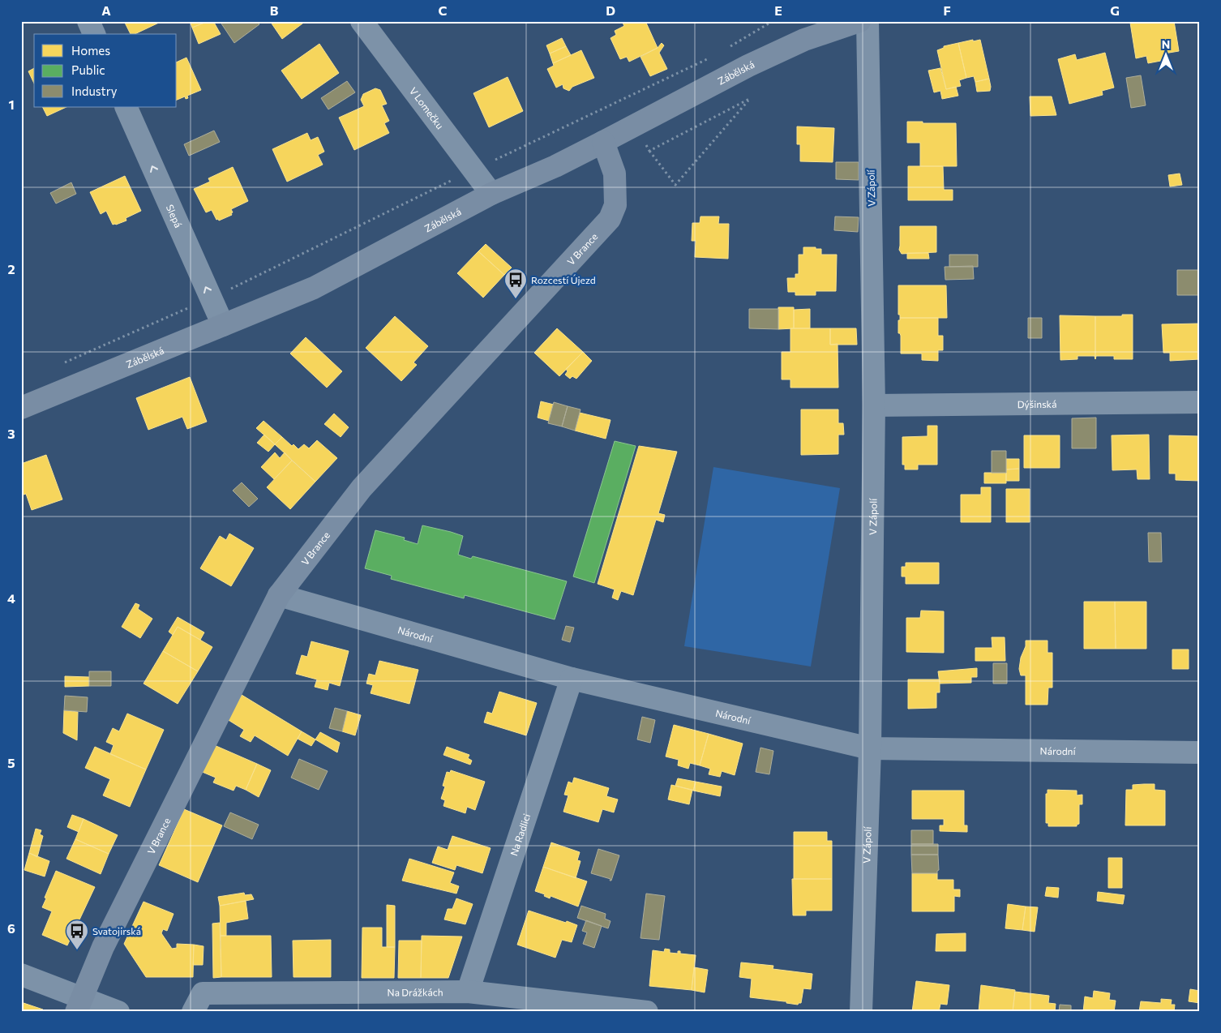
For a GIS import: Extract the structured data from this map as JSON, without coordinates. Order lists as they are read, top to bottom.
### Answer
{
  "streets": {
    "street": [
      "Zábělská",
      "V Lomečku",
      "V Zápolí",
      "Slepá",
      "V Brance",
      "Dýšinská",
      "Národní",
      "Na Radlici",
      "Na Drážkách"
    ]
  },
  "crossings": [
    ["Zábělská", "V Lomečku"],
    ["Zábělská", "Slepá"],
    ["Zábělská", "V Brance"],
    ["V Zápolí", "Dýšinská"],
    ["V Zápolí", "Národní"],
    ["V Brance", "Národní"],
    ["Národní", "Na Radlici"],
    ["Na Radlici", "Na Drážkách"]
  ],
  "one_way": ["Slepá"],
  "places": {
    "bus stop": ["Rozcestí Újezd", "Svatojirská"]
  },
  "legend": ["Homes", "Public", "Industry"],
  "north": "top",
  "grid": {
    "columns": [
      "A",
      "B",
      "C",
      "D",
      "E",
      "F",
      "G"
    ],
    "rows": [
      "1",
      "2",
      "3",
      "4",
      "5",
      "6"
    ]
  }
}
